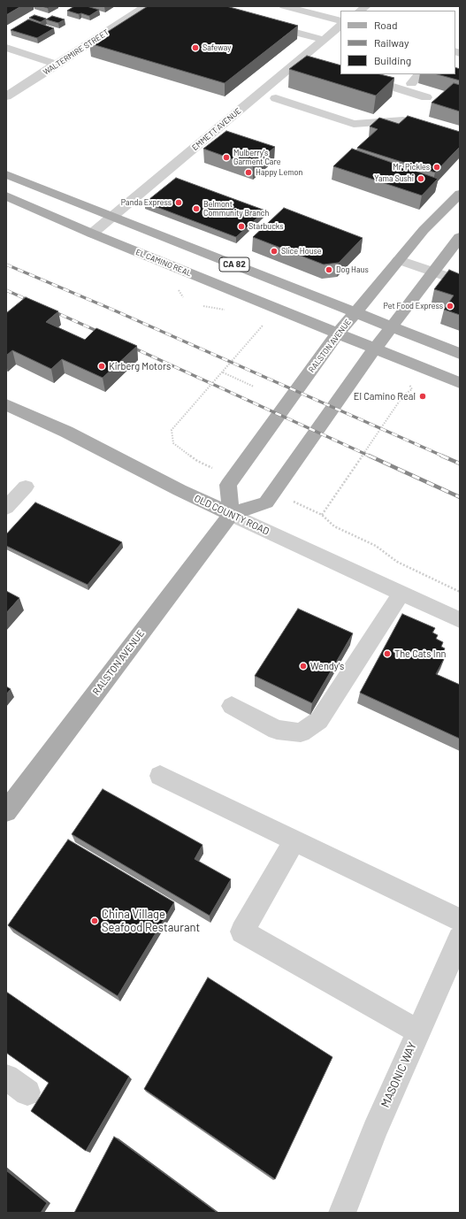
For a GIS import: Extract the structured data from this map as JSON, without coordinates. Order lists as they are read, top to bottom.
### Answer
{
  "streets": {
    "main road": [
      "EL CAMINO REAL",
      "CA 82",
      "RALSTON AVENUE",
      "OLD COUNTY ROAD"
    ],
    "street": ["WALTERMIRE STREET", "EMMETT AVENUE", "MASONIC WAY"]
  },
  "crossings": [
    ["EMMETT AVENUE", "EL CAMINO REAL"],
    ["EMMETT AVENUE", "CA 82"],
    ["EL CAMINO REAL", "RALSTON AVENUE"],
    ["CA 82", "RALSTON AVENUE"],
    ["RALSTON AVENUE", "OLD COUNTY ROAD"]
  ],
  "places": [
    "Safeway",
    "Mulberry's Garment Care",
    "Mr. Pickles",
    "Happy Lemon",
    "Yama Sushi",
    "Panda Express",
    "Belmont Community Branch",
    "Starbucks",
    "Slice House",
    "Dog Haus",
    "Pet Food Express",
    "Kirberg Motors",
    "El Camino Real",
    "The Cats Inn",
    "Wendy's",
    "China Village Seafood Restaurant"
  ],
  "legend": ["Road", "Railway", "Building"]
}
